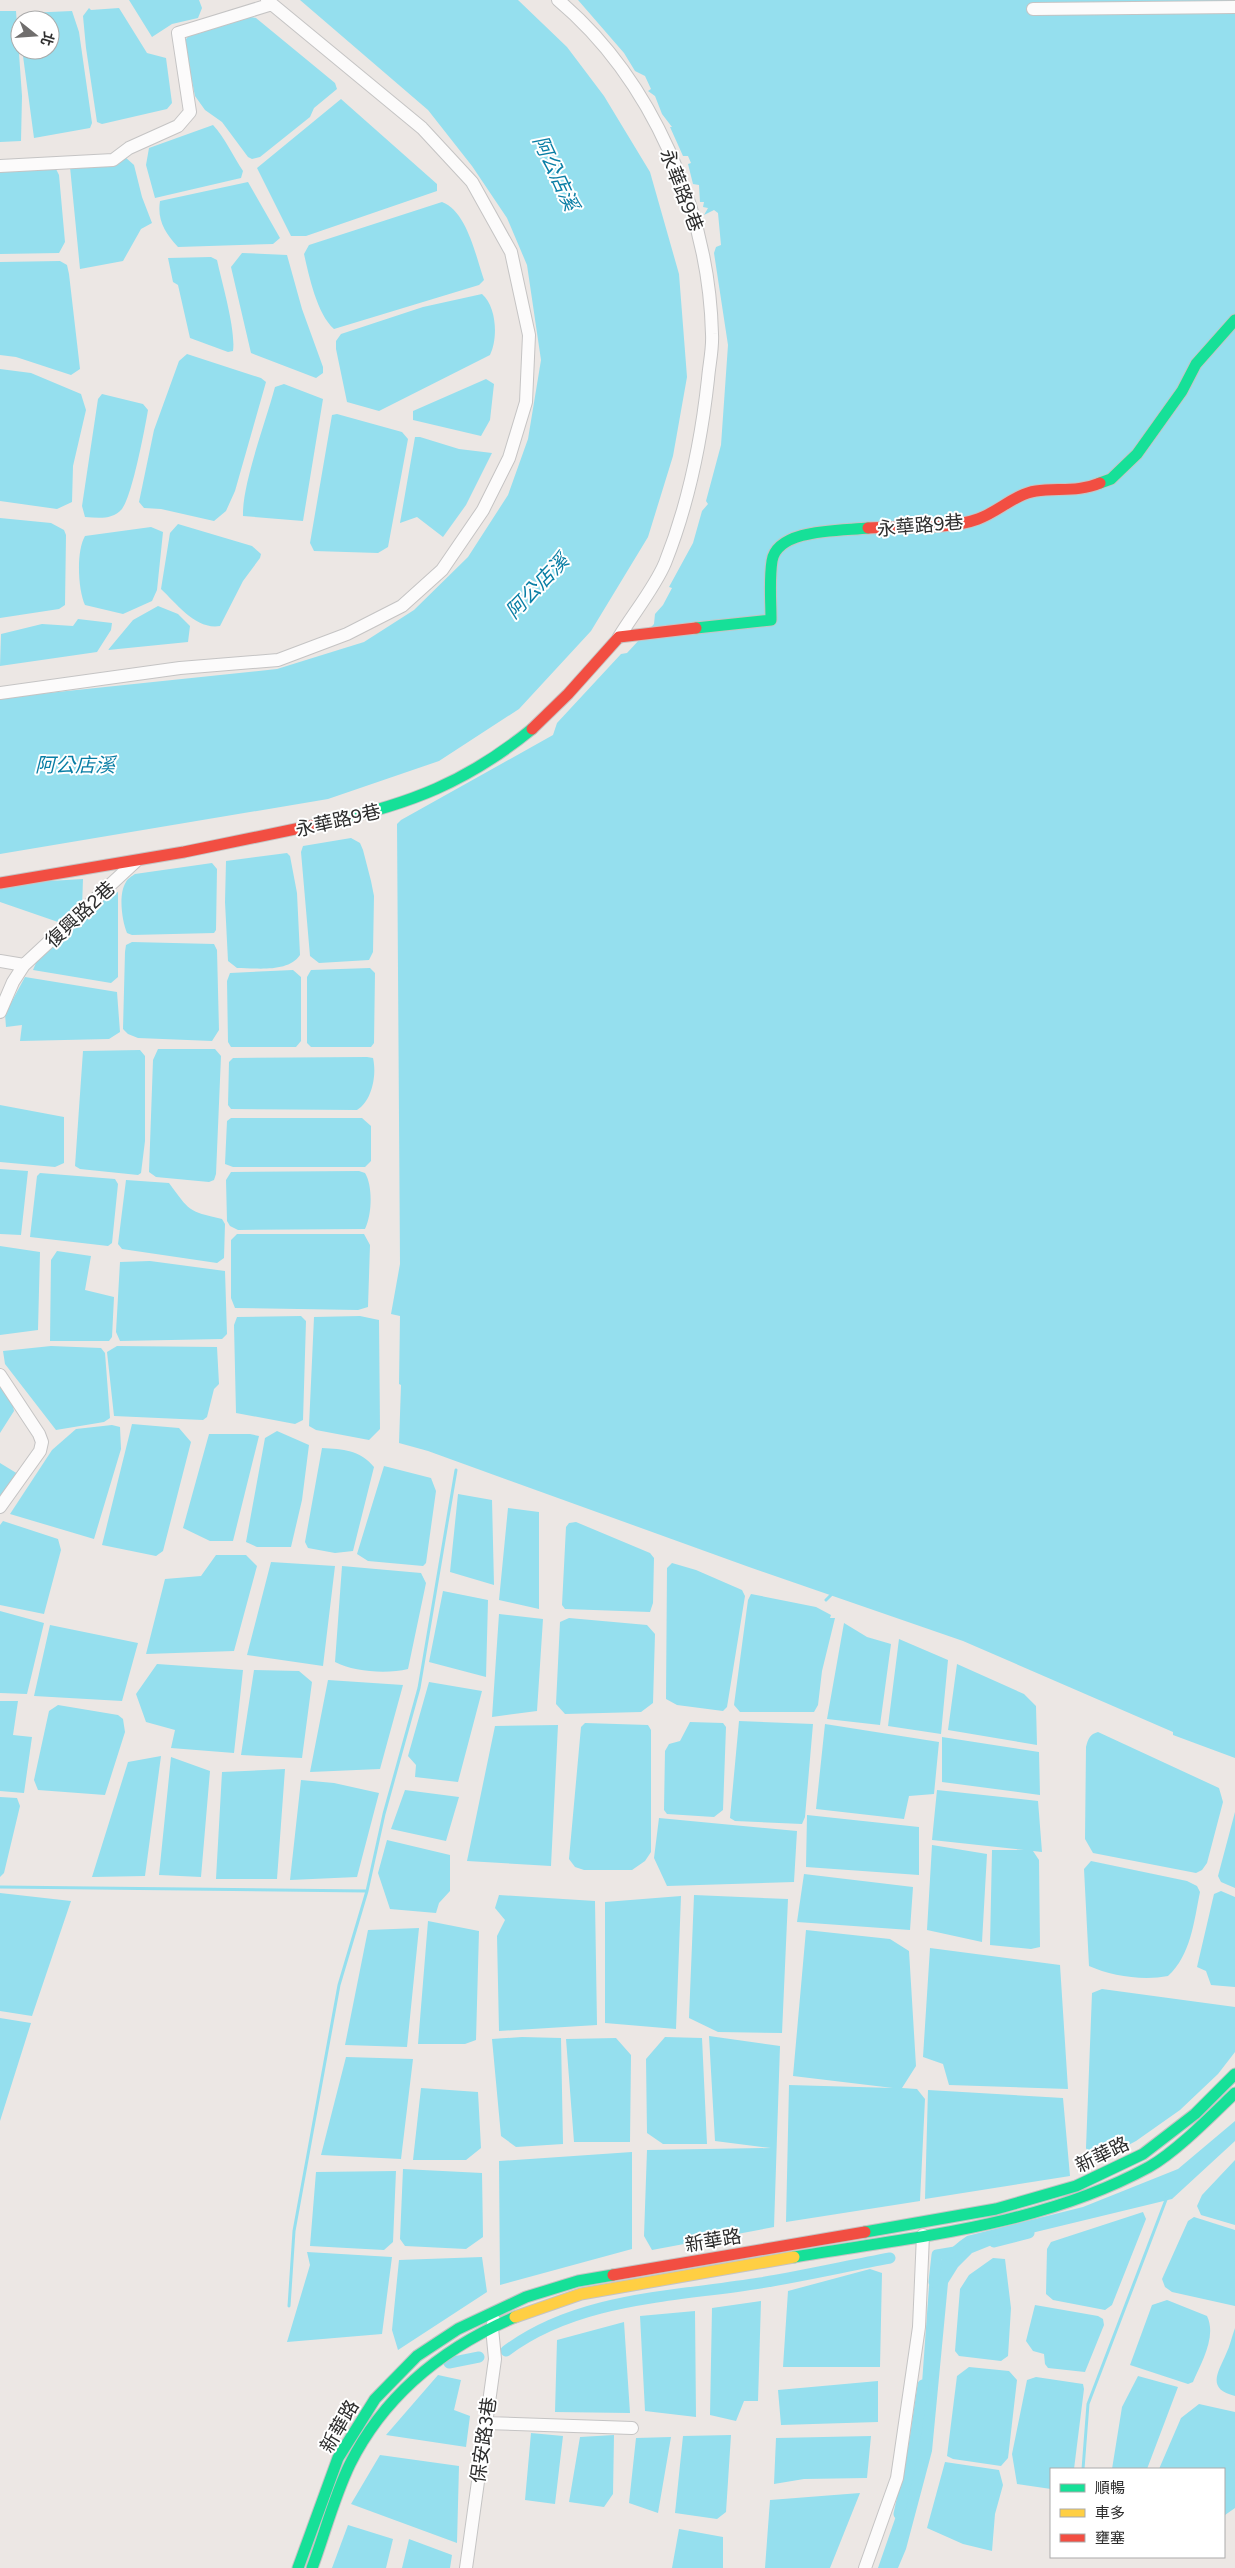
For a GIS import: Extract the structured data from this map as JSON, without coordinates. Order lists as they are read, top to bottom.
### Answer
{
  "streets": {
    "street": [
      "永華路9巷",
      "復興路2巷",
      "新華路",
      "保安路3巷"
    ]
  },
  "crossings": [
    ["永華路9巷", "復興路2巷"],
    ["新華路", "保安路3巷"]
  ],
  "water": ["阿公店溪"],
  "legend": ["順暢", "車多", "壅塞"],
  "north": "right"
}
